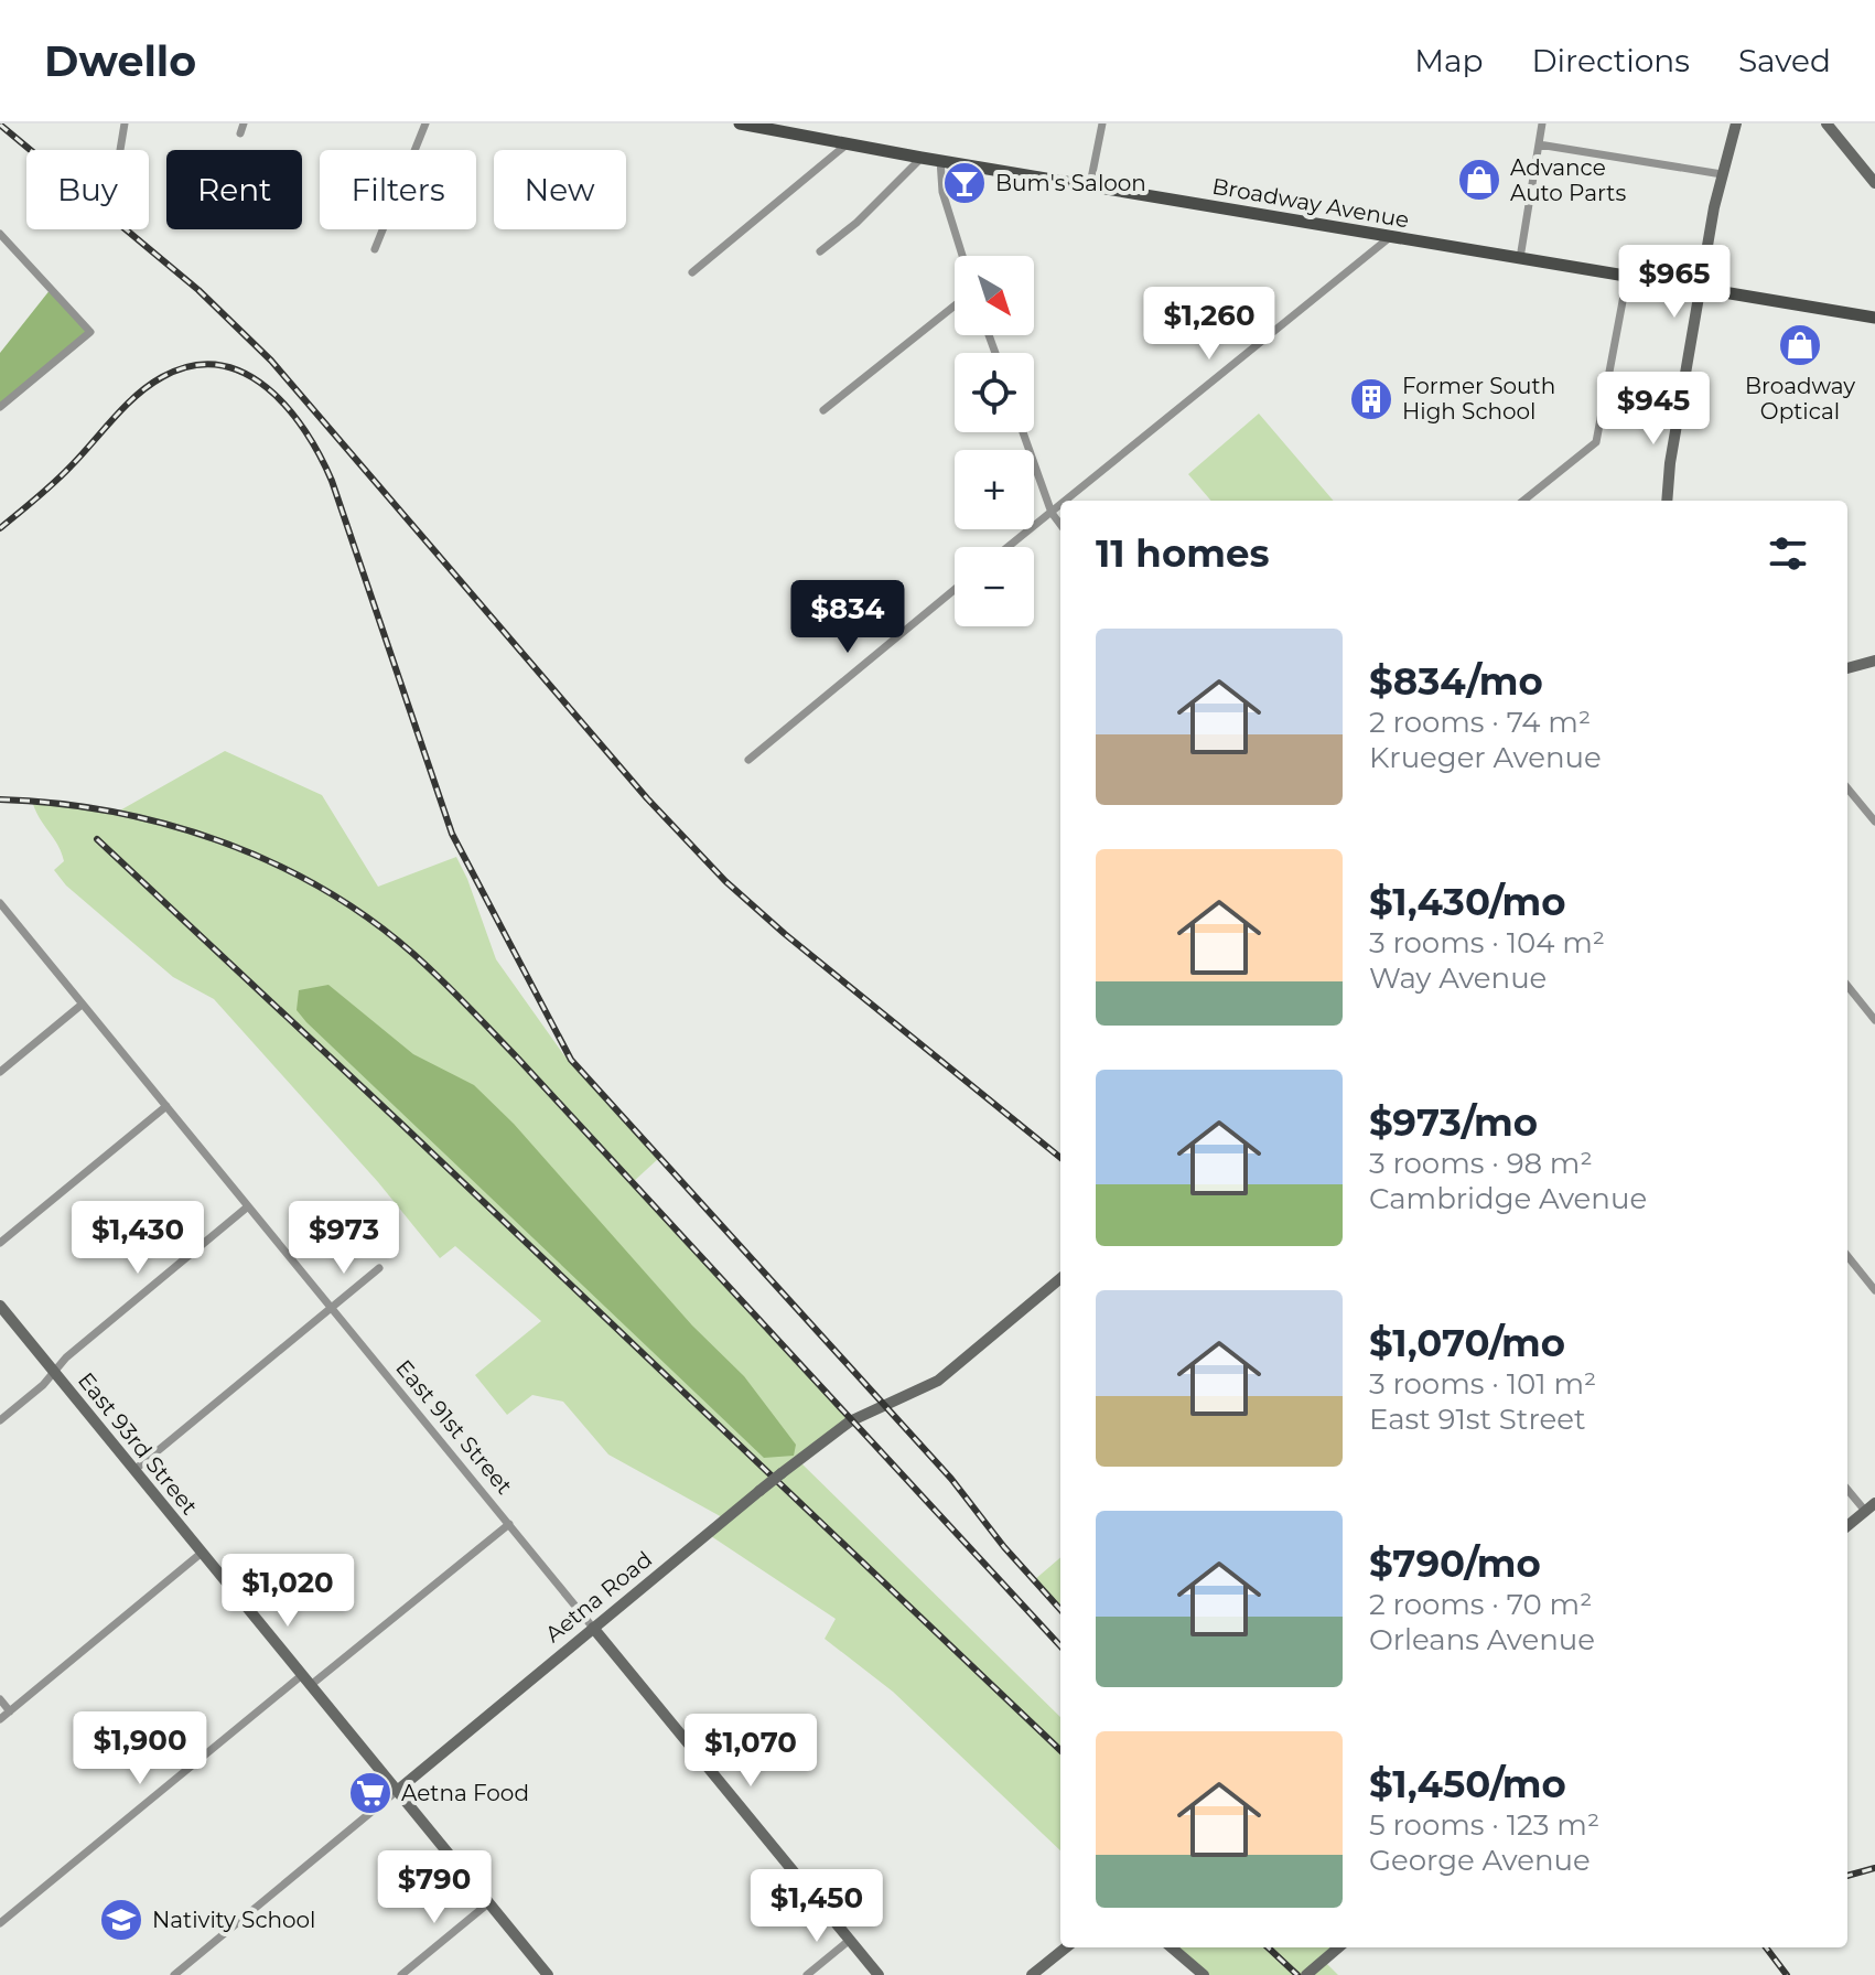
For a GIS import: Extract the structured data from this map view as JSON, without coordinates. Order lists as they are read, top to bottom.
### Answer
{
  "streets": {
    "main road": ["Broadway Avenue"],
    "street": ["East 91st Street", "East 93rd Street", "Aetna Road"]
  },
  "crossings": [
    ["East 91st Street", "Aetna Road"],
    ["East 93rd Street", "Aetna Road"]
  ],
  "places": {
    "shop": ["Advance Auto Parts", "Broadway Optical"],
    "bar": ["Bum's Saloon"],
    "building": ["Former South High School"],
    "supermarket": ["Aetna Food"],
    "school or university": ["Nativity School"]
  },
  "north": "bottom right",
  "page": {
    "header": "Dwello",
    "nav": ["Map", "Directions", "Saved"],
    "chip": [
      "Buy",
      "Rent",
      "Filters",
      "New"
    ],
    "price": [
      "$965",
      "$1,260",
      "$945",
      "$834",
      "$1,430",
      "$973",
      "$1,020",
      "$1,900",
      "$1,070",
      "$790",
      "$1,450"
    ],
    "map_buttons": ["+", "−"],
    "heading": "11 homes",
    "list": [
      {
        "name": "$834/mo",
        "note": "2 rooms · 74 m² · Krueger Avenue"
      },
      {
        "name": "$1,430/mo",
        "note": "3 rooms · 104 m² · Way Avenue"
      },
      {
        "name": "$973/mo",
        "note": "3 rooms · 98 m² · Cambridge Avenue"
      },
      {
        "name": "$1,070/mo",
        "note": "3 rooms · 101 m² · East 91st Street"
      },
      {
        "name": "$790/mo",
        "note": "2 rooms · 70 m² · Orleans Avenue"
      },
      {
        "name": "$1,450/mo",
        "note": "5 rooms · 123 m² · George Avenue"
      }
    ]
  }
}
